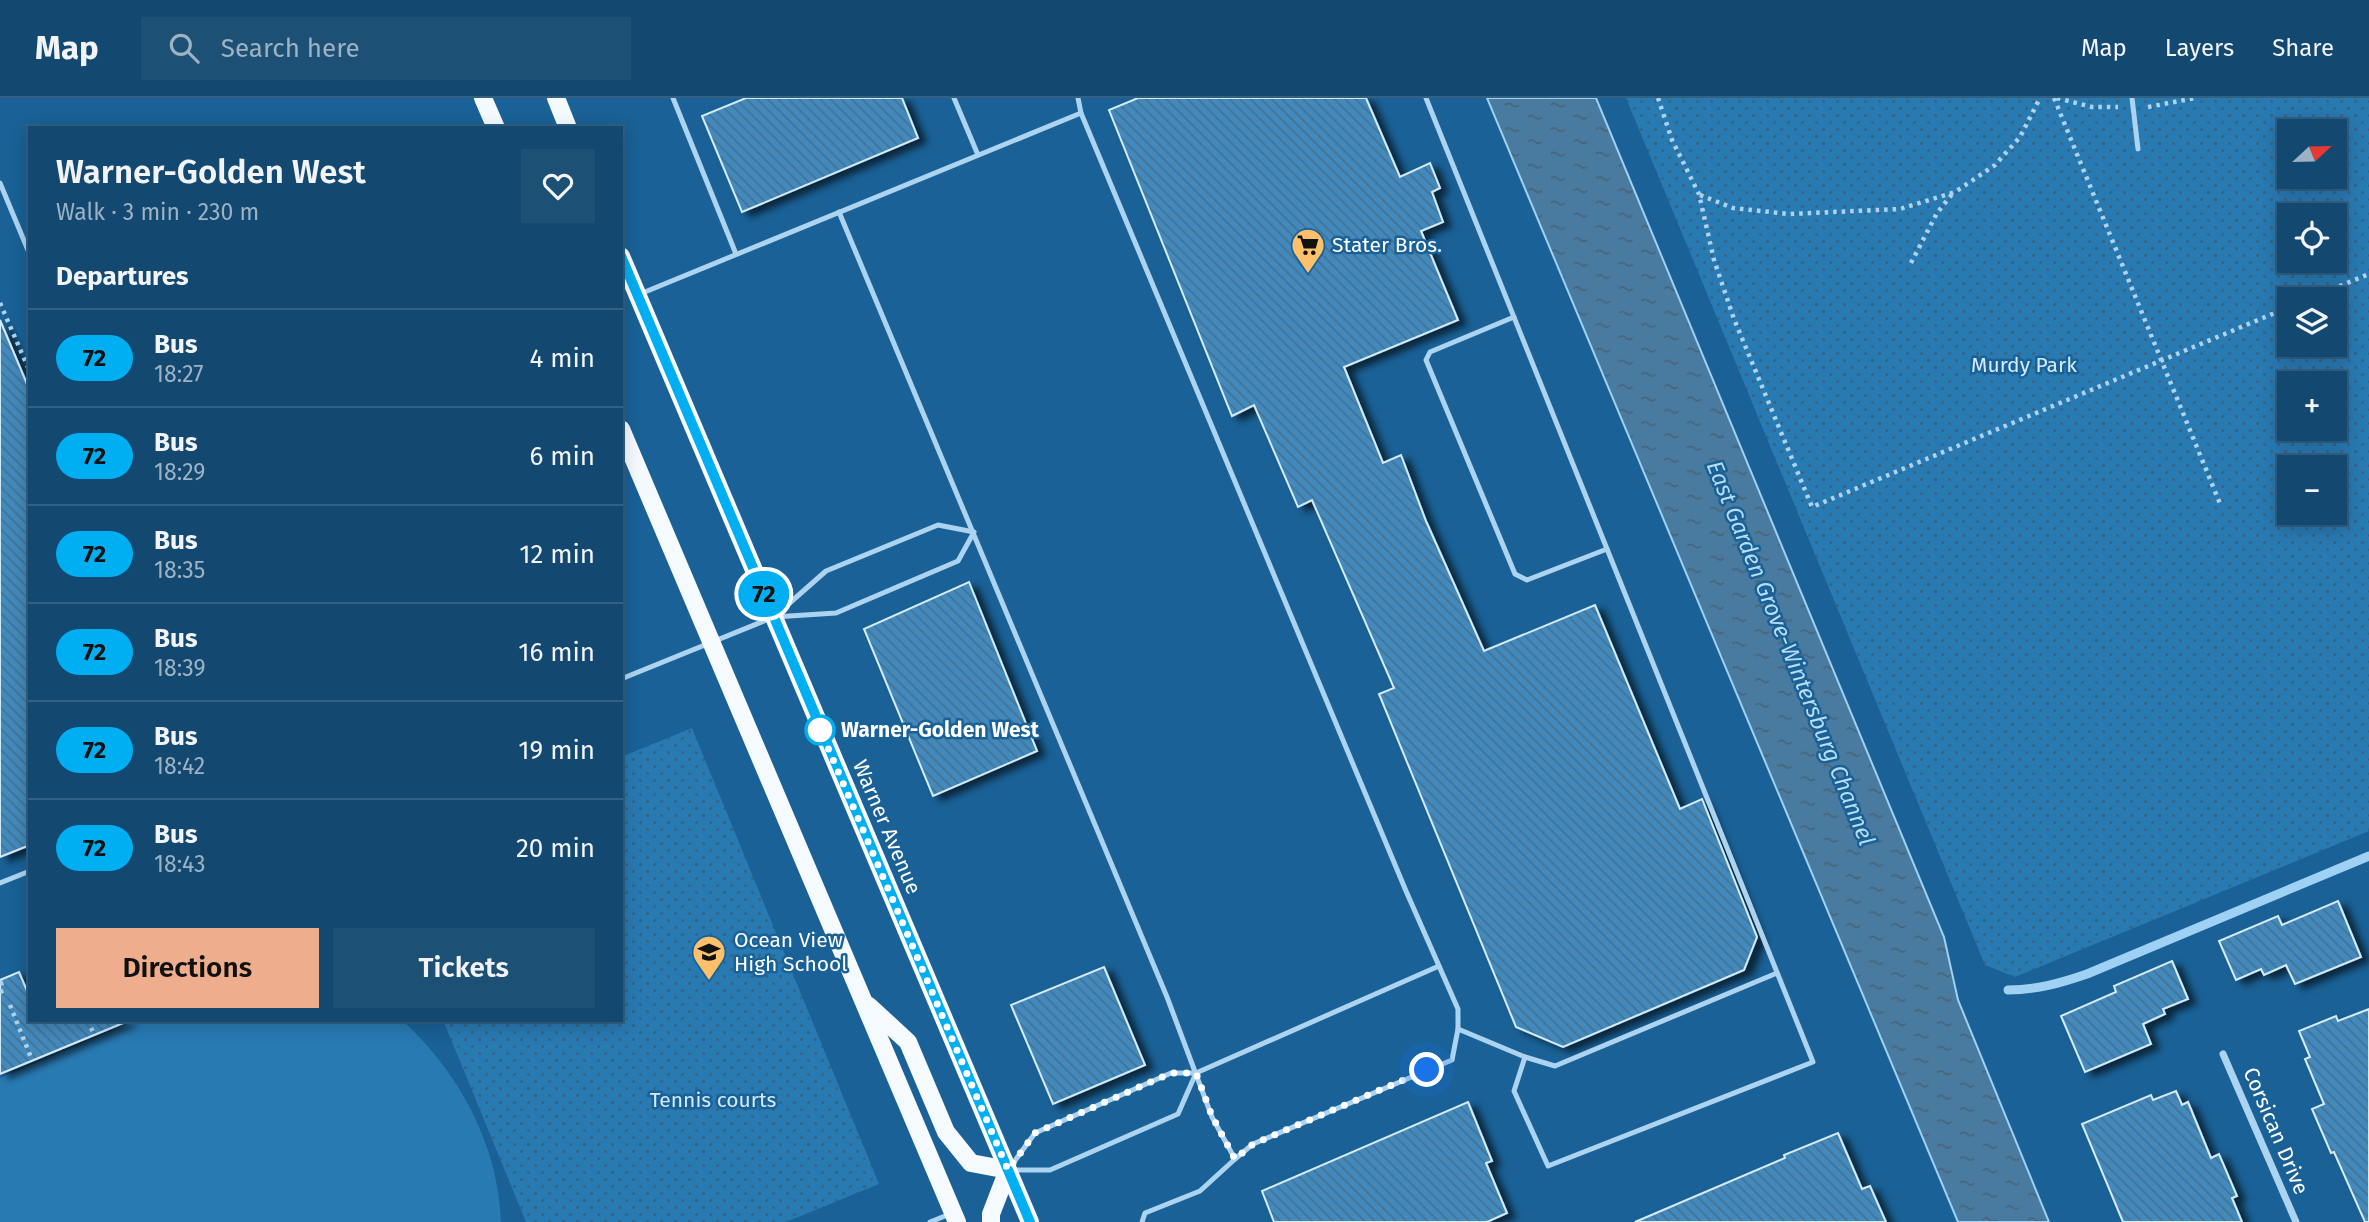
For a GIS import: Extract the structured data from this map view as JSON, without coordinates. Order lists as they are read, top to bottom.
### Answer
{
  "streets": {
    "main road": ["Warner Avenue"],
    "street": ["Corsican Drive"]
  },
  "water": ["East Garden Grove-Wintersburg Channel"],
  "parks": ["Murdy Park", "Tennis courts"],
  "places": {
    "supermarket": ["Stater Bros."],
    "other": ["Warner-Golden West"],
    "school or university": ["Ocean View High School"]
  },
  "lines": ["bus line 72"],
  "north": "right",
  "page": {
    "header": "Map",
    "search": "Search here",
    "nav": ["Map", "Layers", "Share"],
    "on_map": "72",
    "map_buttons": ["+", "−"],
    "heading": [
      ["Warner-Golden West", "Walk · 3 min · 230 m"],
      "Departures"
    ],
    "list": [
      {
        "mark": "72",
        "name": "Bus",
        "note": "18:27",
        "value": "4 min"
      },
      {
        "mark": "72",
        "name": "Bus",
        "note": "18:29",
        "value": "6 min"
      },
      {
        "mark": "72",
        "name": "Bus",
        "note": "18:35",
        "value": "12 min"
      },
      {
        "mark": "72",
        "name": "Bus",
        "note": "18:39",
        "value": "16 min"
      },
      {
        "mark": "72",
        "name": "Bus",
        "note": "18:42",
        "value": "19 min"
      },
      {
        "mark": "72",
        "name": "Bus",
        "note": "18:43",
        "value": "20 min"
      }
    ],
    "buttons": ["Directions", "Tickets"]
  }
}
